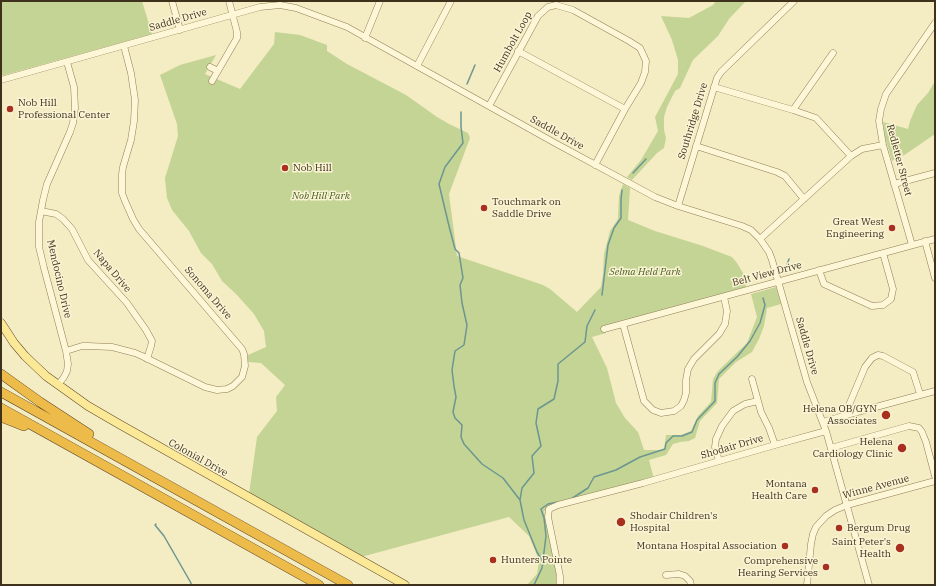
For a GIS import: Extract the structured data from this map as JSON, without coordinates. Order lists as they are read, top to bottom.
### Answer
{
  "streets": {
    "main road": ["Colonial Drive"],
    "street": [
      "Saddle Drive",
      "Humbolt Loop",
      "Southridge Drive",
      "Redletter Street",
      "Napa Drive",
      "Belt View Drive",
      "Mendocino Drive",
      "Sonoma Drive",
      "Shodair Drive",
      "Winne Avenue"
    ]
  },
  "crossings": [
    ["Saddle Drive", "Humbolt Loop"],
    ["Saddle Drive", "Southridge Drive"],
    ["Saddle Drive", "Belt View Drive"],
    ["Saddle Drive", "Mendocino Drive"],
    ["Saddle Drive", "Sonoma Drive"],
    ["Saddle Drive", "Shodair Drive"],
    ["Saddle Drive", "Winne Avenue"],
    ["Redletter Street", "Belt View Drive"],
    ["Napa Drive", "Mendocino Drive"],
    ["Napa Drive", "Sonoma Drive"],
    ["Mendocino Drive", "Sonoma Drive"],
    ["Mendocino Drive", "Colonial Drive"]
  ],
  "parks": ["Nob Hill Park", "Selma Held Park"],
  "places": [
    "Nob Hill Professional Center",
    "Nob Hill",
    "Touchmark on Saddle Drive",
    "Great West Engineering",
    "Helena OB/GYN Associates",
    "Helena Cardiology Clinic",
    "Montana Health Care",
    "Shodair Children's Hospital",
    "Bergum Drug",
    "Montana Hospital Association",
    "Saint Peter's Health",
    "Hunters Pointe",
    "Comprehensive Hearing Services"
  ]
}
